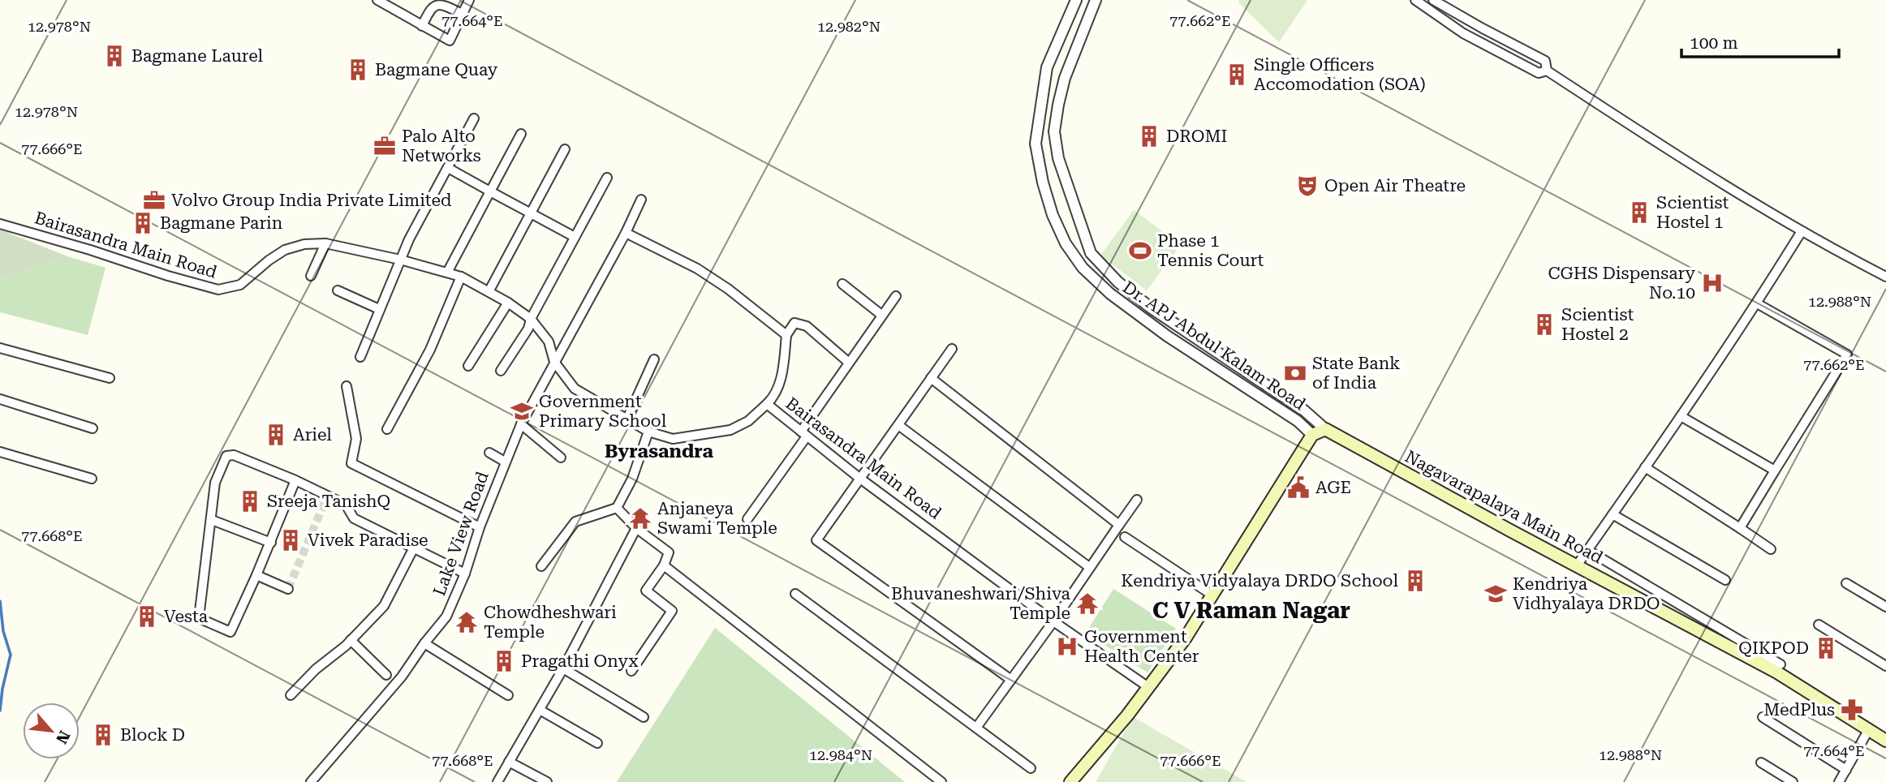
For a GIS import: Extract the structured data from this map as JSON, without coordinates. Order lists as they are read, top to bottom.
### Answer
{
  "streets": {
    "main road": ["Nagavarapalaya Main Road"],
    "street": ["Bairasandra Main Road", "Dr. APJ Abdul Kalam Road", "Lake View Road"]
  },
  "crossings": [
    ["Bairasandra Main Road", "Lake View Road"]
  ],
  "districts": ["Byrasandra", "C V Raman Nagar"],
  "places": {
    "building": [
      "Bagmane Laurel",
      "Bagmane Quay",
      "Single Officers Accomodation (SOA)",
      "DROMI",
      "Scientist Hostel 1",
      "Bagmane Parin",
      "Scientist Hostel 2",
      "Ariel",
      "Sreeja TanishQ",
      "Vivek Paradise",
      "Kendriya Vidyalaya DRDO School",
      "Vesta",
      "QIKPOD",
      "Pragathi Onyx",
      "Block D"
    ],
    "office": ["Palo Alto Networks", "Volvo Group India Private Limited"],
    "theatre": ["Open Air Theatre"],
    "sports": ["Phase 1 Tennis Court"],
    "hospital": ["CGHS Dispensary No.10", "Government Health Center"],
    "bank": ["State Bank of India"],
    "school or university": ["Government Primary School", "Kendriya Vidhyalaya DRDO"],
    "public building": ["AGE"],
    "temple": ["Anjaneya Swami Temple", "Bhuvaneshwari/Shiva Temple", "Chowdheshwari Temple"],
    "pharmacy": ["MedPlus"]
  },
  "scale_bar": "100 m",
  "north": "bottom right",
  "coordinates": [
    "77.664°E",
    "77.662°E",
    "12.978°N",
    "12.982°N",
    "77.666°E",
    "12.988°N",
    "77.668°E",
    "12.984°N"
  ]
}
